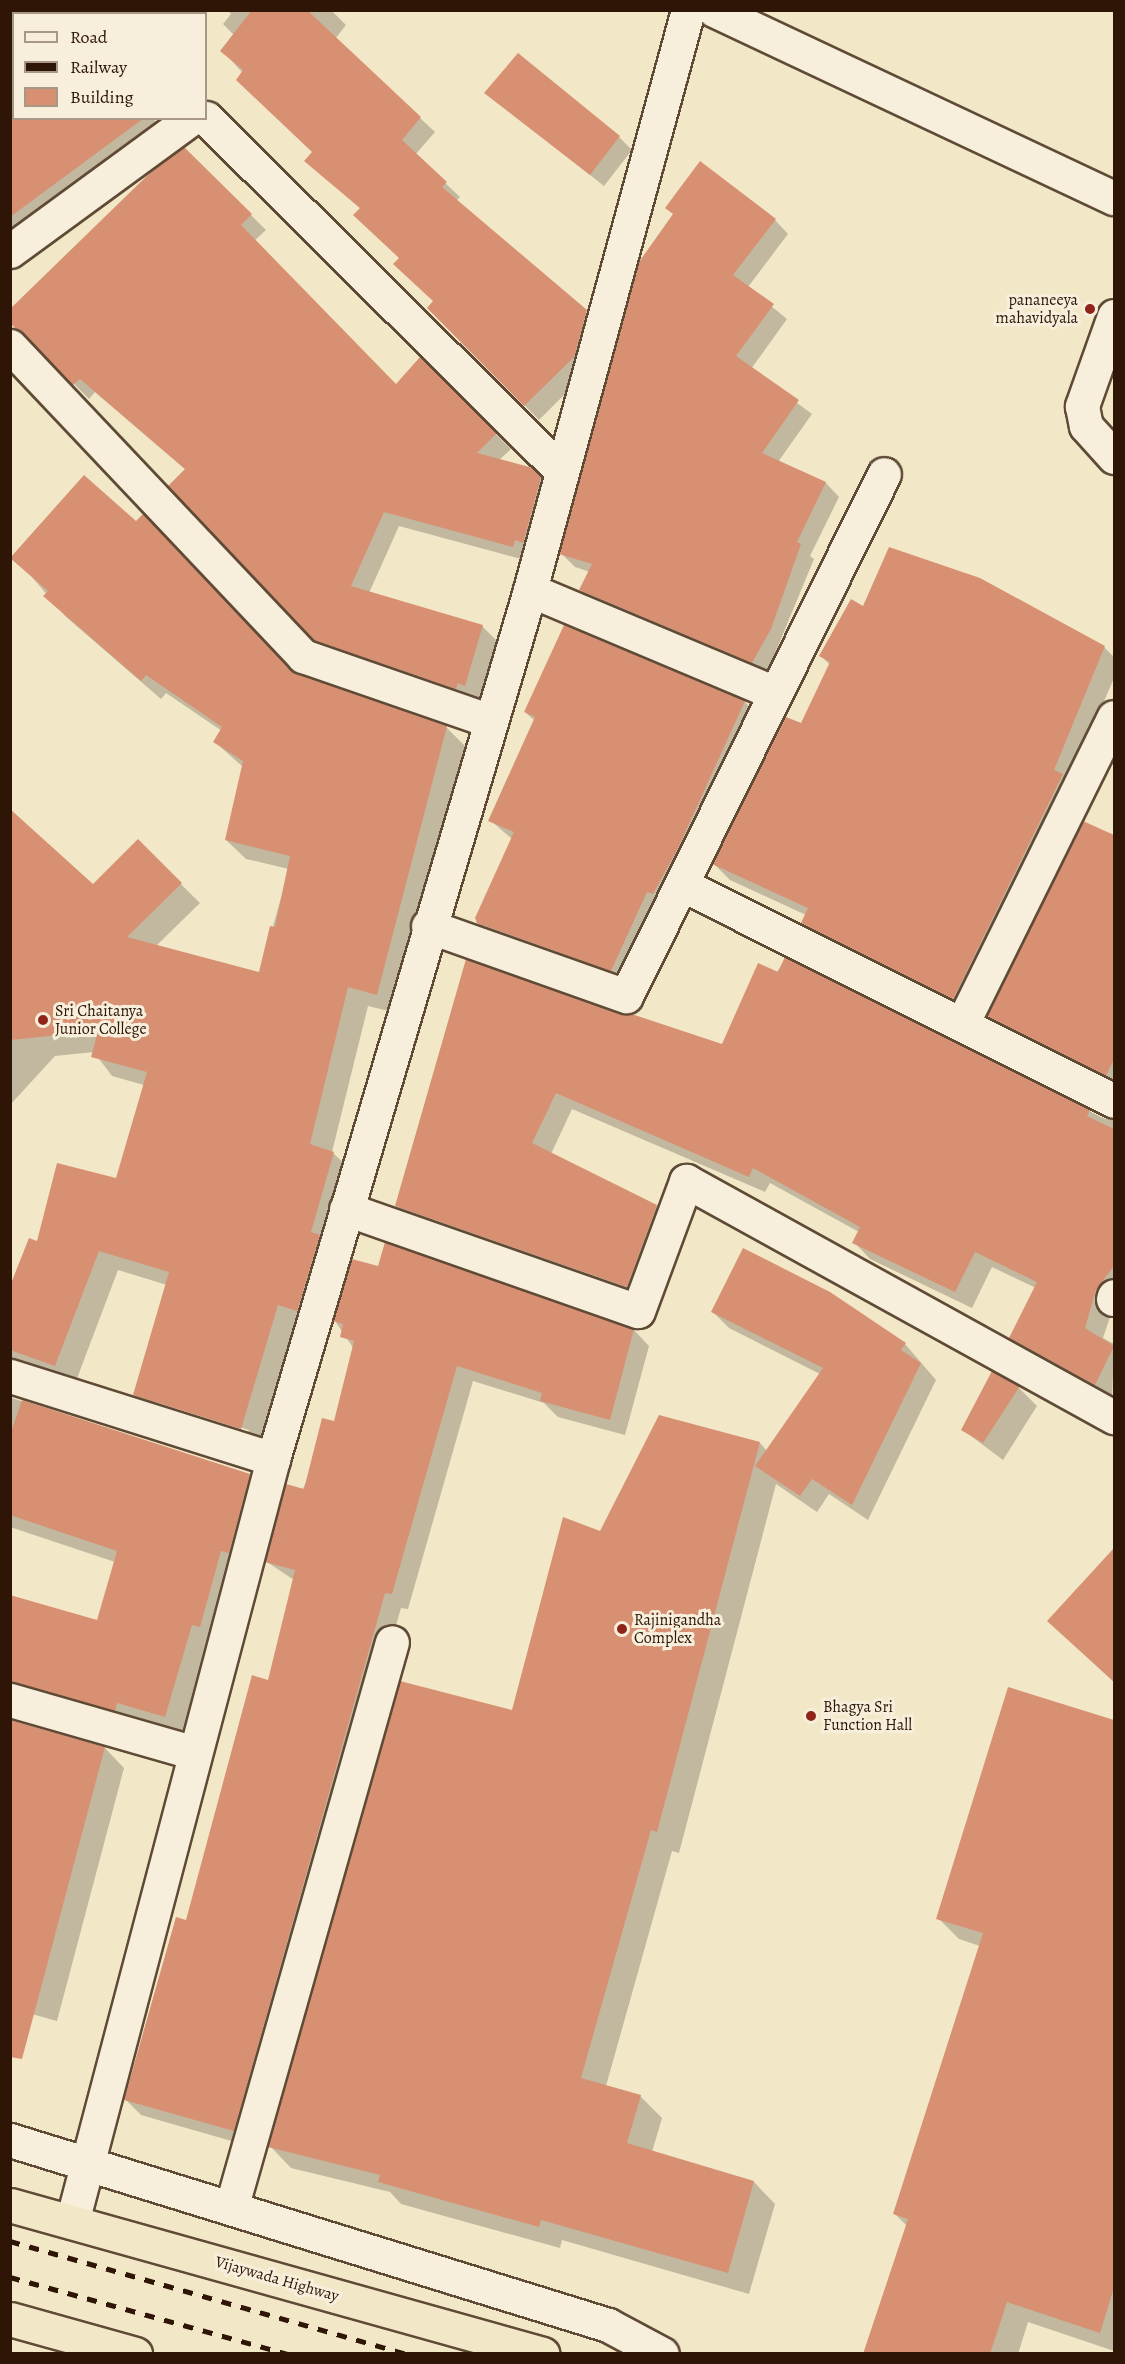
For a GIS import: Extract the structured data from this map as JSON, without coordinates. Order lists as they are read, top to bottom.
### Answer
{
  "streets": {
    "highway": ["Vijaywada Highway"]
  },
  "places": [
    "pananeeya mahavidyala",
    "Sri Chaitanya Junior College",
    "Rajinigandha Complex",
    "Bhagya Sri Function Hall"
  ],
  "legend": ["Road", "Railway", "Building"]
}
